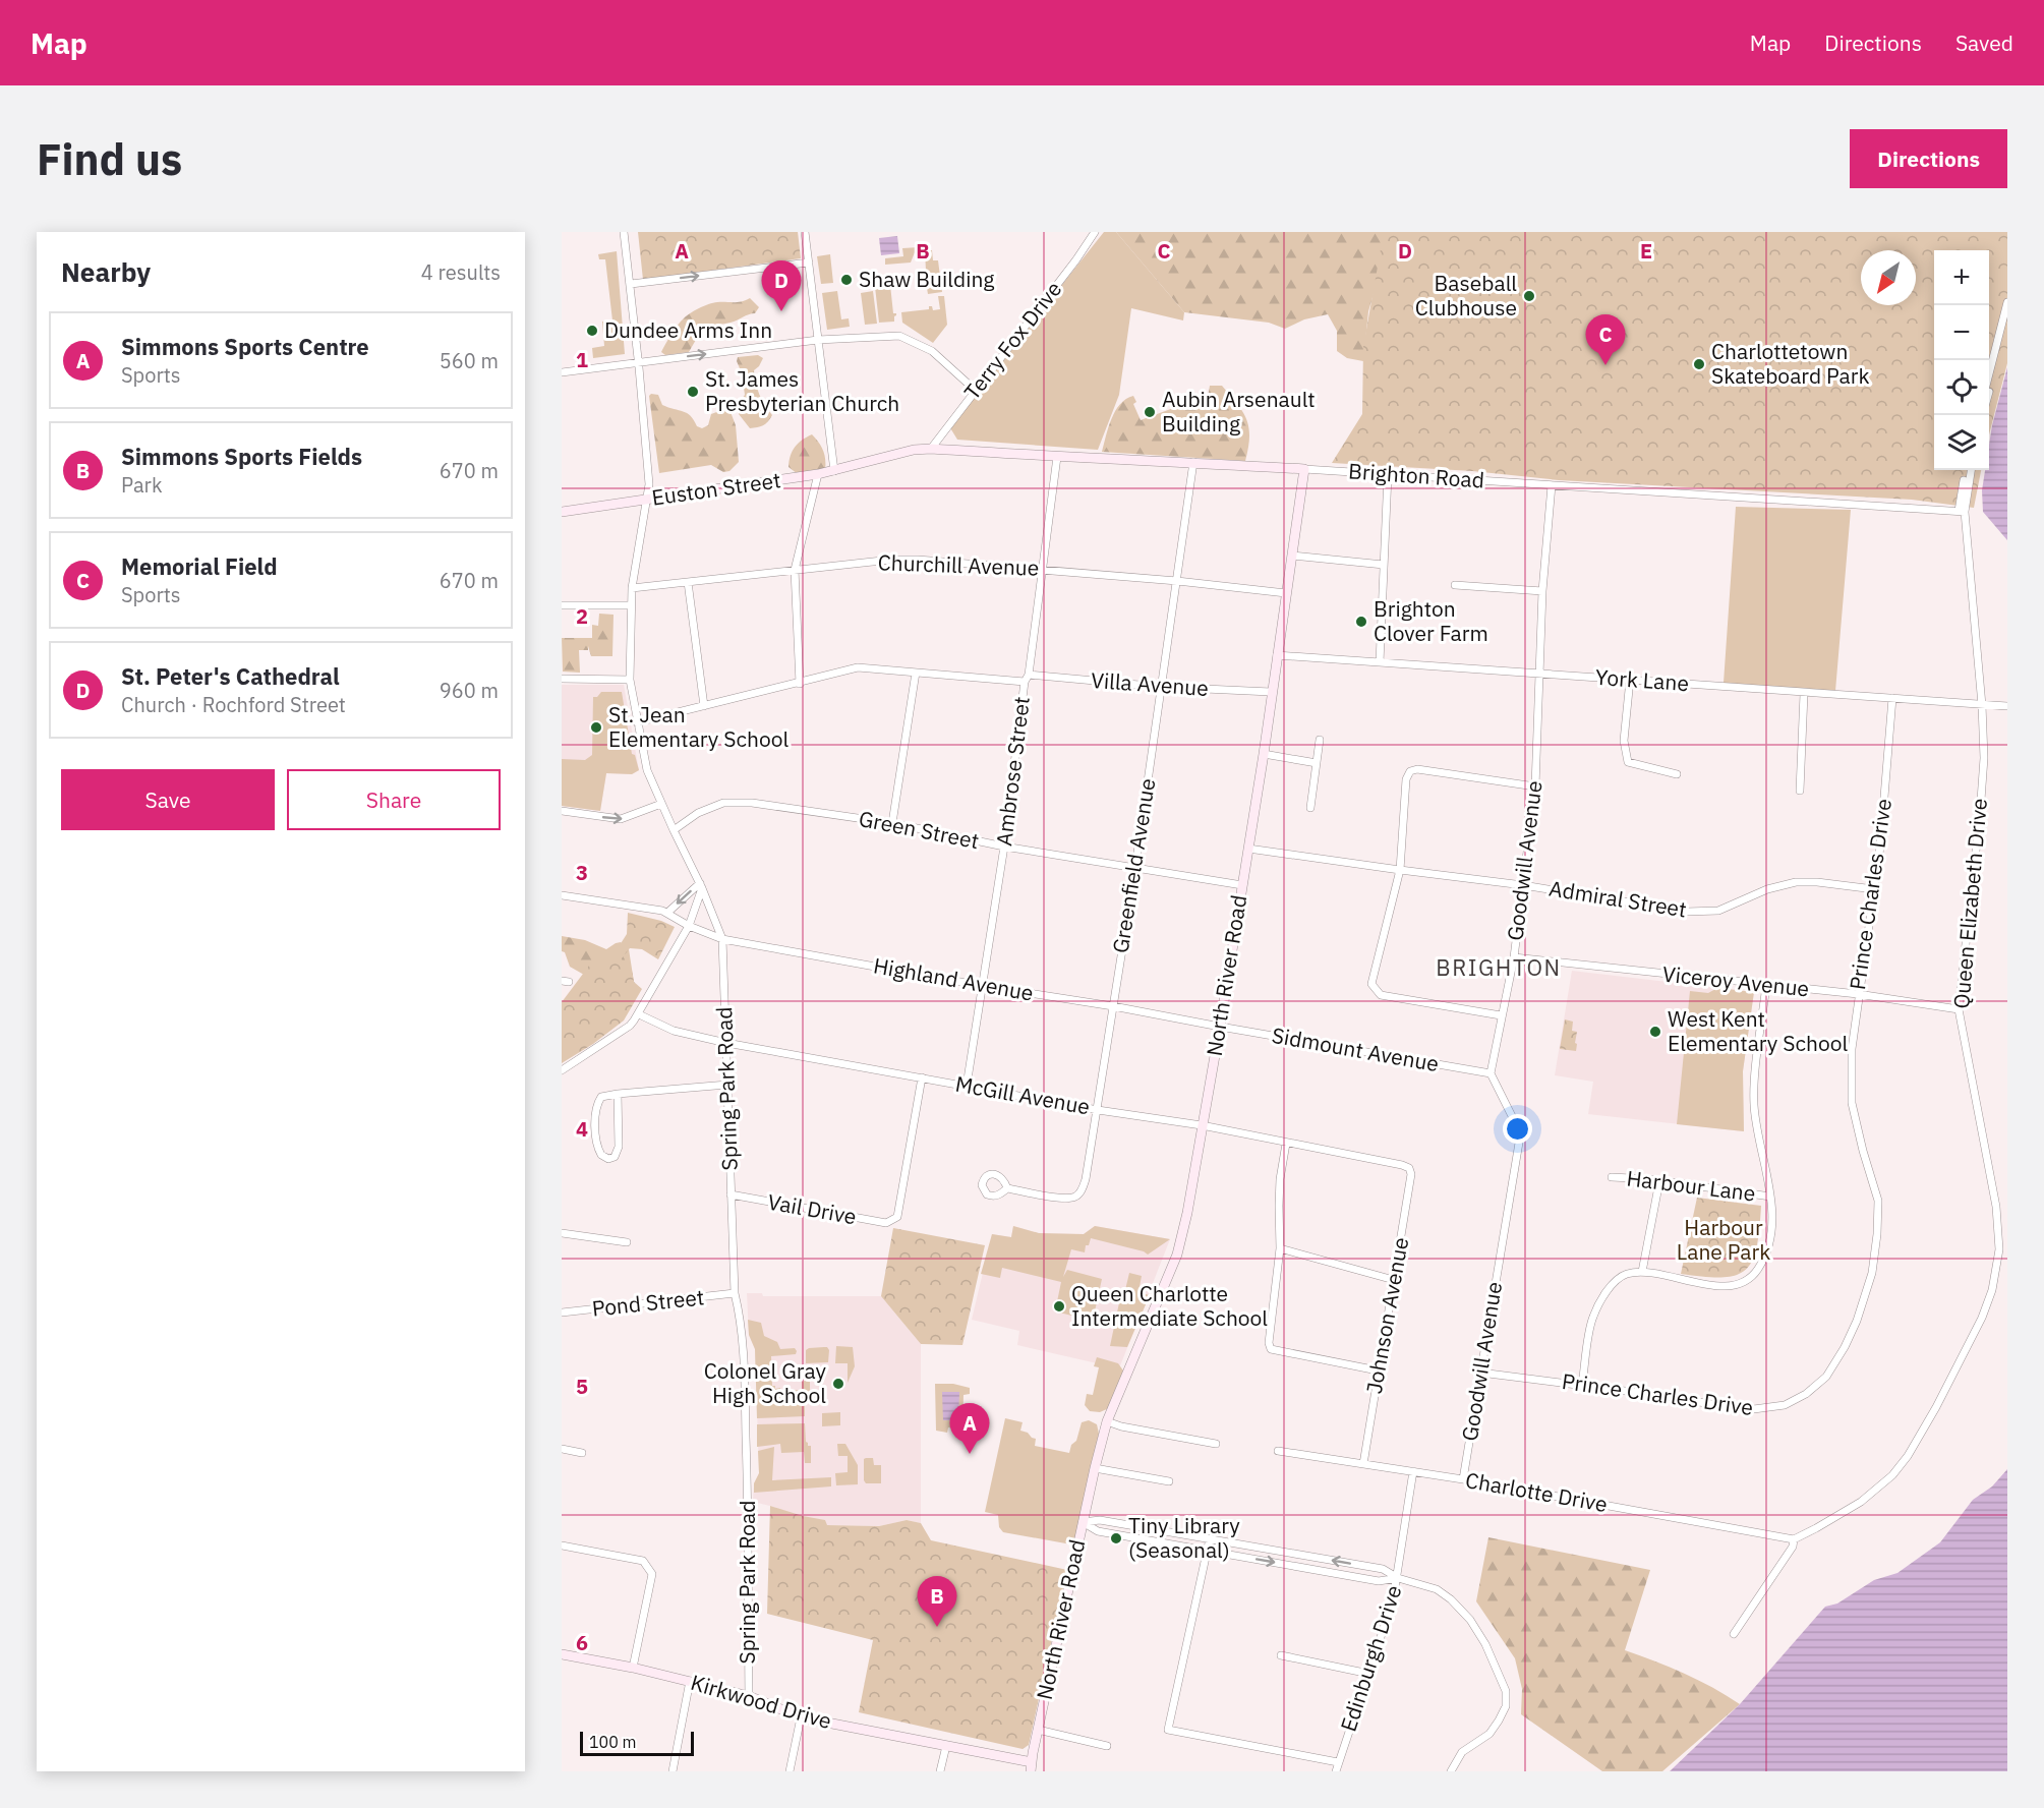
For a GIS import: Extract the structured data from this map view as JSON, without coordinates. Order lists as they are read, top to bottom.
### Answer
{
  "streets": {
    "main road": [
      "Brighton Road",
      "Euston Street",
      "North River Road",
      "Kirkwood Drive"
    ],
    "street": [
      "Terry Fox Drive",
      "Churchill Avenue",
      "York Lane",
      "Villa Avenue",
      "Ambrose Street",
      "Green Street",
      "Goodwill Avenue",
      "Greenfield Avenue",
      "Prince Charles Drive",
      "Admiral Street",
      "Queen Elizabeth Drive",
      "Highland Avenue",
      "Viceroy Avenue",
      "Sidmount Avenue",
      "Spring Park Road",
      "McGill Avenue",
      "Harbour Lane",
      "Vail Drive",
      "Pond Street",
      "Johnson Avenue",
      "Charlotte Drive",
      "Edinburgh Drive"
    ]
  },
  "crossings": [
    ["Terry Fox Drive", "Brighton Road"],
    ["Brighton Road", "Euston Street"],
    ["Brighton Road", "Ambrose Street"],
    ["Brighton Road", "Goodwill Avenue"],
    ["Brighton Road", "Greenfield Avenue"],
    ["Brighton Road", "Queen Elizabeth Drive"],
    ["Brighton Road", "North River Road"],
    ["Euston Street", "Spring Park Road"],
    ["Churchill Avenue", "Ambrose Street"],
    ["Churchill Avenue", "Greenfield Avenue"],
    ["Churchill Avenue", "North River Road"],
    ["Churchill Avenue", "Spring Park Road"],
    ["York Lane", "Goodwill Avenue"],
    ["York Lane", "Prince Charles Drive"],
    ["York Lane", "Queen Elizabeth Drive"],
    ["York Lane", "North River Road"],
    ["Villa Avenue", "Ambrose Street"],
    ["Villa Avenue", "Greenfield Avenue"],
    ["Villa Avenue", "North River Road"],
    ["Villa Avenue", "Spring Park Road"],
    ["Ambrose Street", "Green Street"],
    ["Ambrose Street", "Highland Avenue"],
    ["Ambrose Street", "McGill Avenue"],
    ["Green Street", "Greenfield Avenue"],
    ["Green Street", "North River Road"],
    ["Green Street", "Spring Park Road"],
    ["Goodwill Avenue", "Prince Charles Drive"],
    ["Goodwill Avenue", "Admiral Street"],
    ["Goodwill Avenue", "Viceroy Avenue"],
    ["Goodwill Avenue", "Sidmount Avenue"],
    ["Goodwill Avenue", "Charlotte Drive"],
    ["Greenfield Avenue", "Highland Avenue"],
    ["Greenfield Avenue", "McGill Avenue"],
    ["Prince Charles Drive", "Admiral Street"],
    ["Prince Charles Drive", "Viceroy Avenue"],
    ["Admiral Street", "North River Road"],
    ["Queen Elizabeth Drive", "Viceroy Avenue"],
    ["Queen Elizabeth Drive", "Charlotte Drive"],
    ["North River Road", "Highland Avenue"],
    ["North River Road", "Sidmount Avenue"],
    ["North River Road", "McGill Avenue"],
    ["North River Road", "Kirkwood Drive"],
    ["Highland Avenue", "Sidmount Avenue"],
    ["Highland Avenue", "Spring Park Road"],
    ["Spring Park Road", "McGill Avenue"],
    ["Spring Park Road", "Vail Drive"],
    ["Spring Park Road", "Pond Street"],
    ["Spring Park Road", "Kirkwood Drive"],
    ["McGill Avenue", "Vail Drive"],
    ["McGill Avenue", "Johnson Avenue"],
    ["Johnson Avenue", "Charlotte Drive"],
    ["Charlotte Drive", "Edinburgh Drive"]
  ],
  "districts": ["BRIGHTON"],
  "parks": ["Harbour Lane Park"],
  "places": [
    "Shaw Building",
    "Baseball Clubhouse",
    "Dundee Arms Inn",
    "Charlottetown Skateboard Park",
    "St. James Presbyterian Church",
    "Aubin Arsenault Building",
    "Brighton Clover Farm",
    "St. Jean Elementary School",
    "West Kent Elementary School",
    "Queen Charlotte Intermediate School",
    "Colonel Gray High School",
    "Tiny Library (Seasonal)"
  ],
  "scale_bar": "100 m",
  "north": "bottom left",
  "page": {
    "header": "Map",
    "nav": ["Map", "Directions", "Saved"],
    "buttons": [
      "Directions",
      ["Save", "Share"]
    ],
    "title": "Find us",
    "heading": ["Nearby", "4 results"],
    "map_buttons": ["+", "−"],
    "pins": [
      "D",
      "C",
      "A",
      "B"
    ],
    "list": [
      {
        "mark": "A",
        "name": "Simmons Sports Centre",
        "note": "Sports",
        "value": "560 m"
      },
      {
        "mark": "B",
        "name": "Simmons Sports Fields",
        "note": "Park",
        "value": "670 m"
      },
      {
        "mark": "C",
        "name": "Memorial Field",
        "note": "Sports",
        "value": "670 m"
      },
      {
        "mark": "D",
        "name": "St. Peter's Cathedral",
        "note": "Church · Rochford Street",
        "value": "960 m"
      }
    ],
    "scale": "100 m"
  },
  "grid": {
    "columns": [
      "A",
      "B",
      "C",
      "D",
      "E"
    ],
    "rows": [
      "1",
      "2",
      "3",
      "4",
      "5",
      "6"
    ]
  }
}
